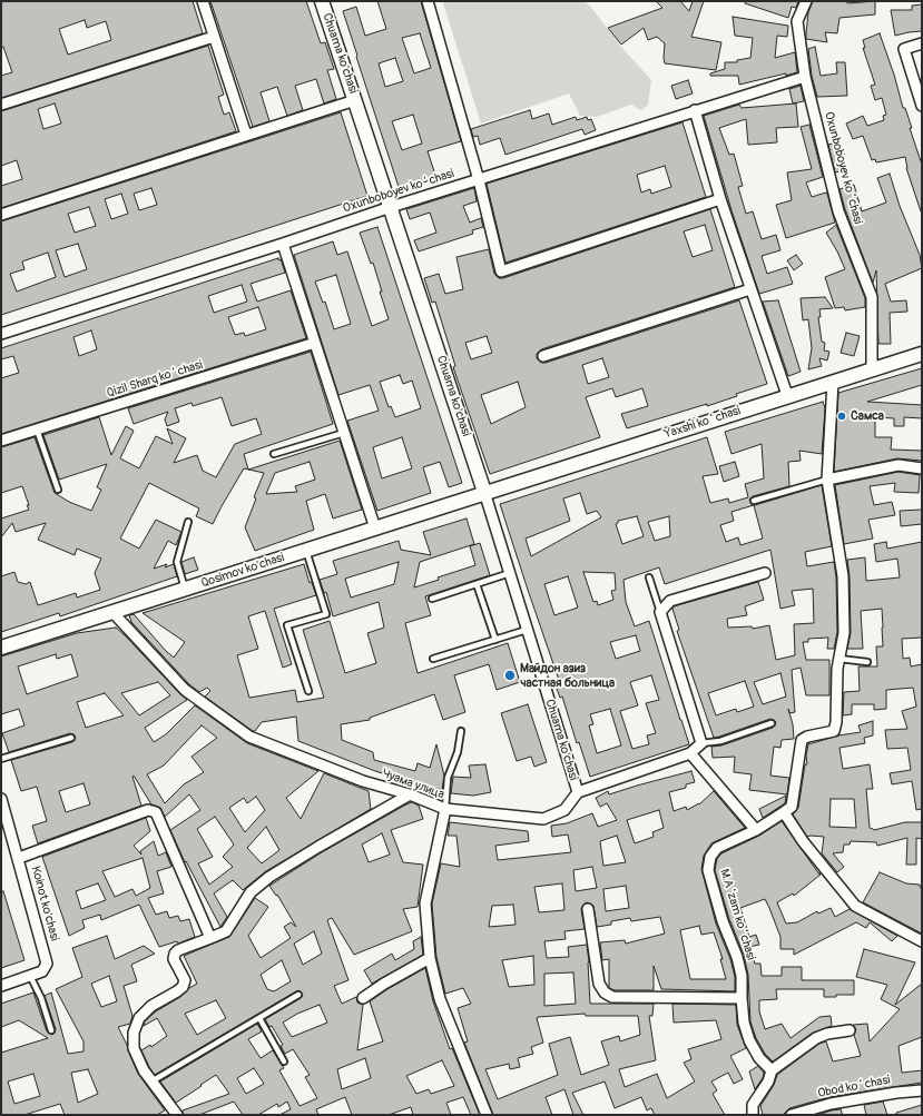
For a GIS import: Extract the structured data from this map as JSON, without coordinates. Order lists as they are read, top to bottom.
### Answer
{
  "streets": {
    "street": [
      "Chuama ko'chasi",
      "Oxunboboyev koʻchasi",
      "Qizil Sharq koʻchasi",
      "Yaxshi koʻchasi",
      "Qosimov ko'chasi",
      "Чуама улица",
      "Koinot ko'chasi",
      "M.Aʻzam koʻchasi",
      "Obod koʻchasi"
    ]
  },
  "crossings": [
    ["Chuama ko'chasi", "Oxunboboyev koʻchasi"],
    ["Chuama ko'chasi", "Yaxshi koʻchasi"],
    ["Chuama ko'chasi", "Qosimov ko'chasi"],
    ["Oxunboboyev koʻchasi", "Yaxshi koʻchasi"],
    ["Yaxshi koʻchasi", "Qosimov ko'chasi"],
    ["Qosimov ko'chasi", "Чуама улица"]
  ],
  "places": ["Самса", "Майдон азиз частная больница"]
}
